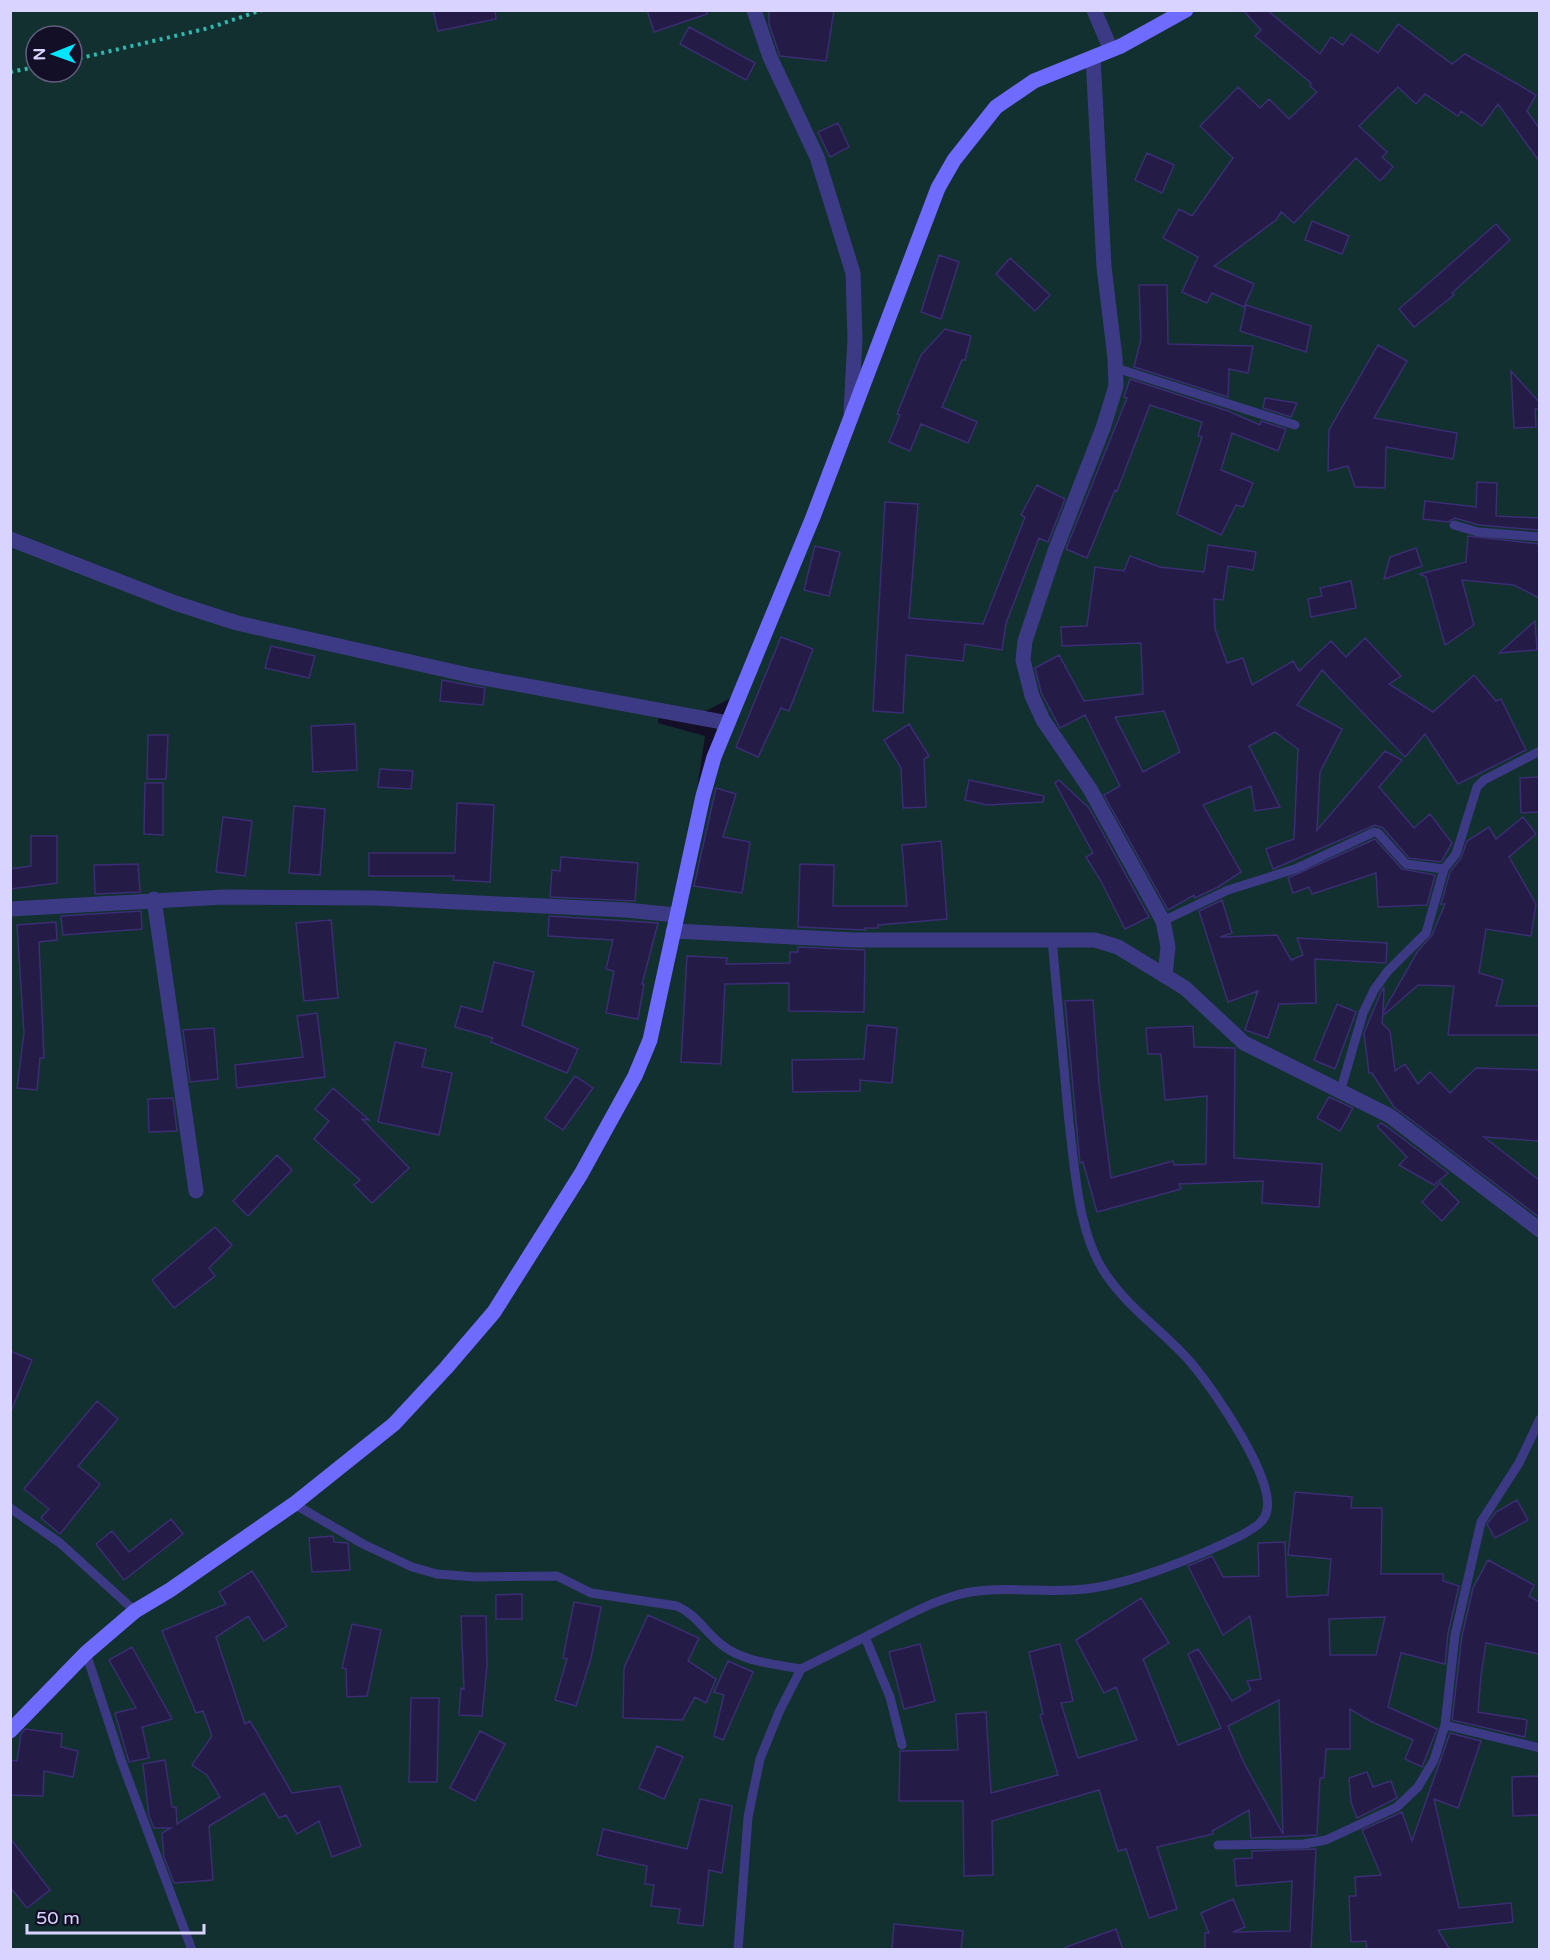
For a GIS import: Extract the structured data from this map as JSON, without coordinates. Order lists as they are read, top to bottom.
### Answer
{
  "scale_bar": "50 m",
  "north": "left"
}
